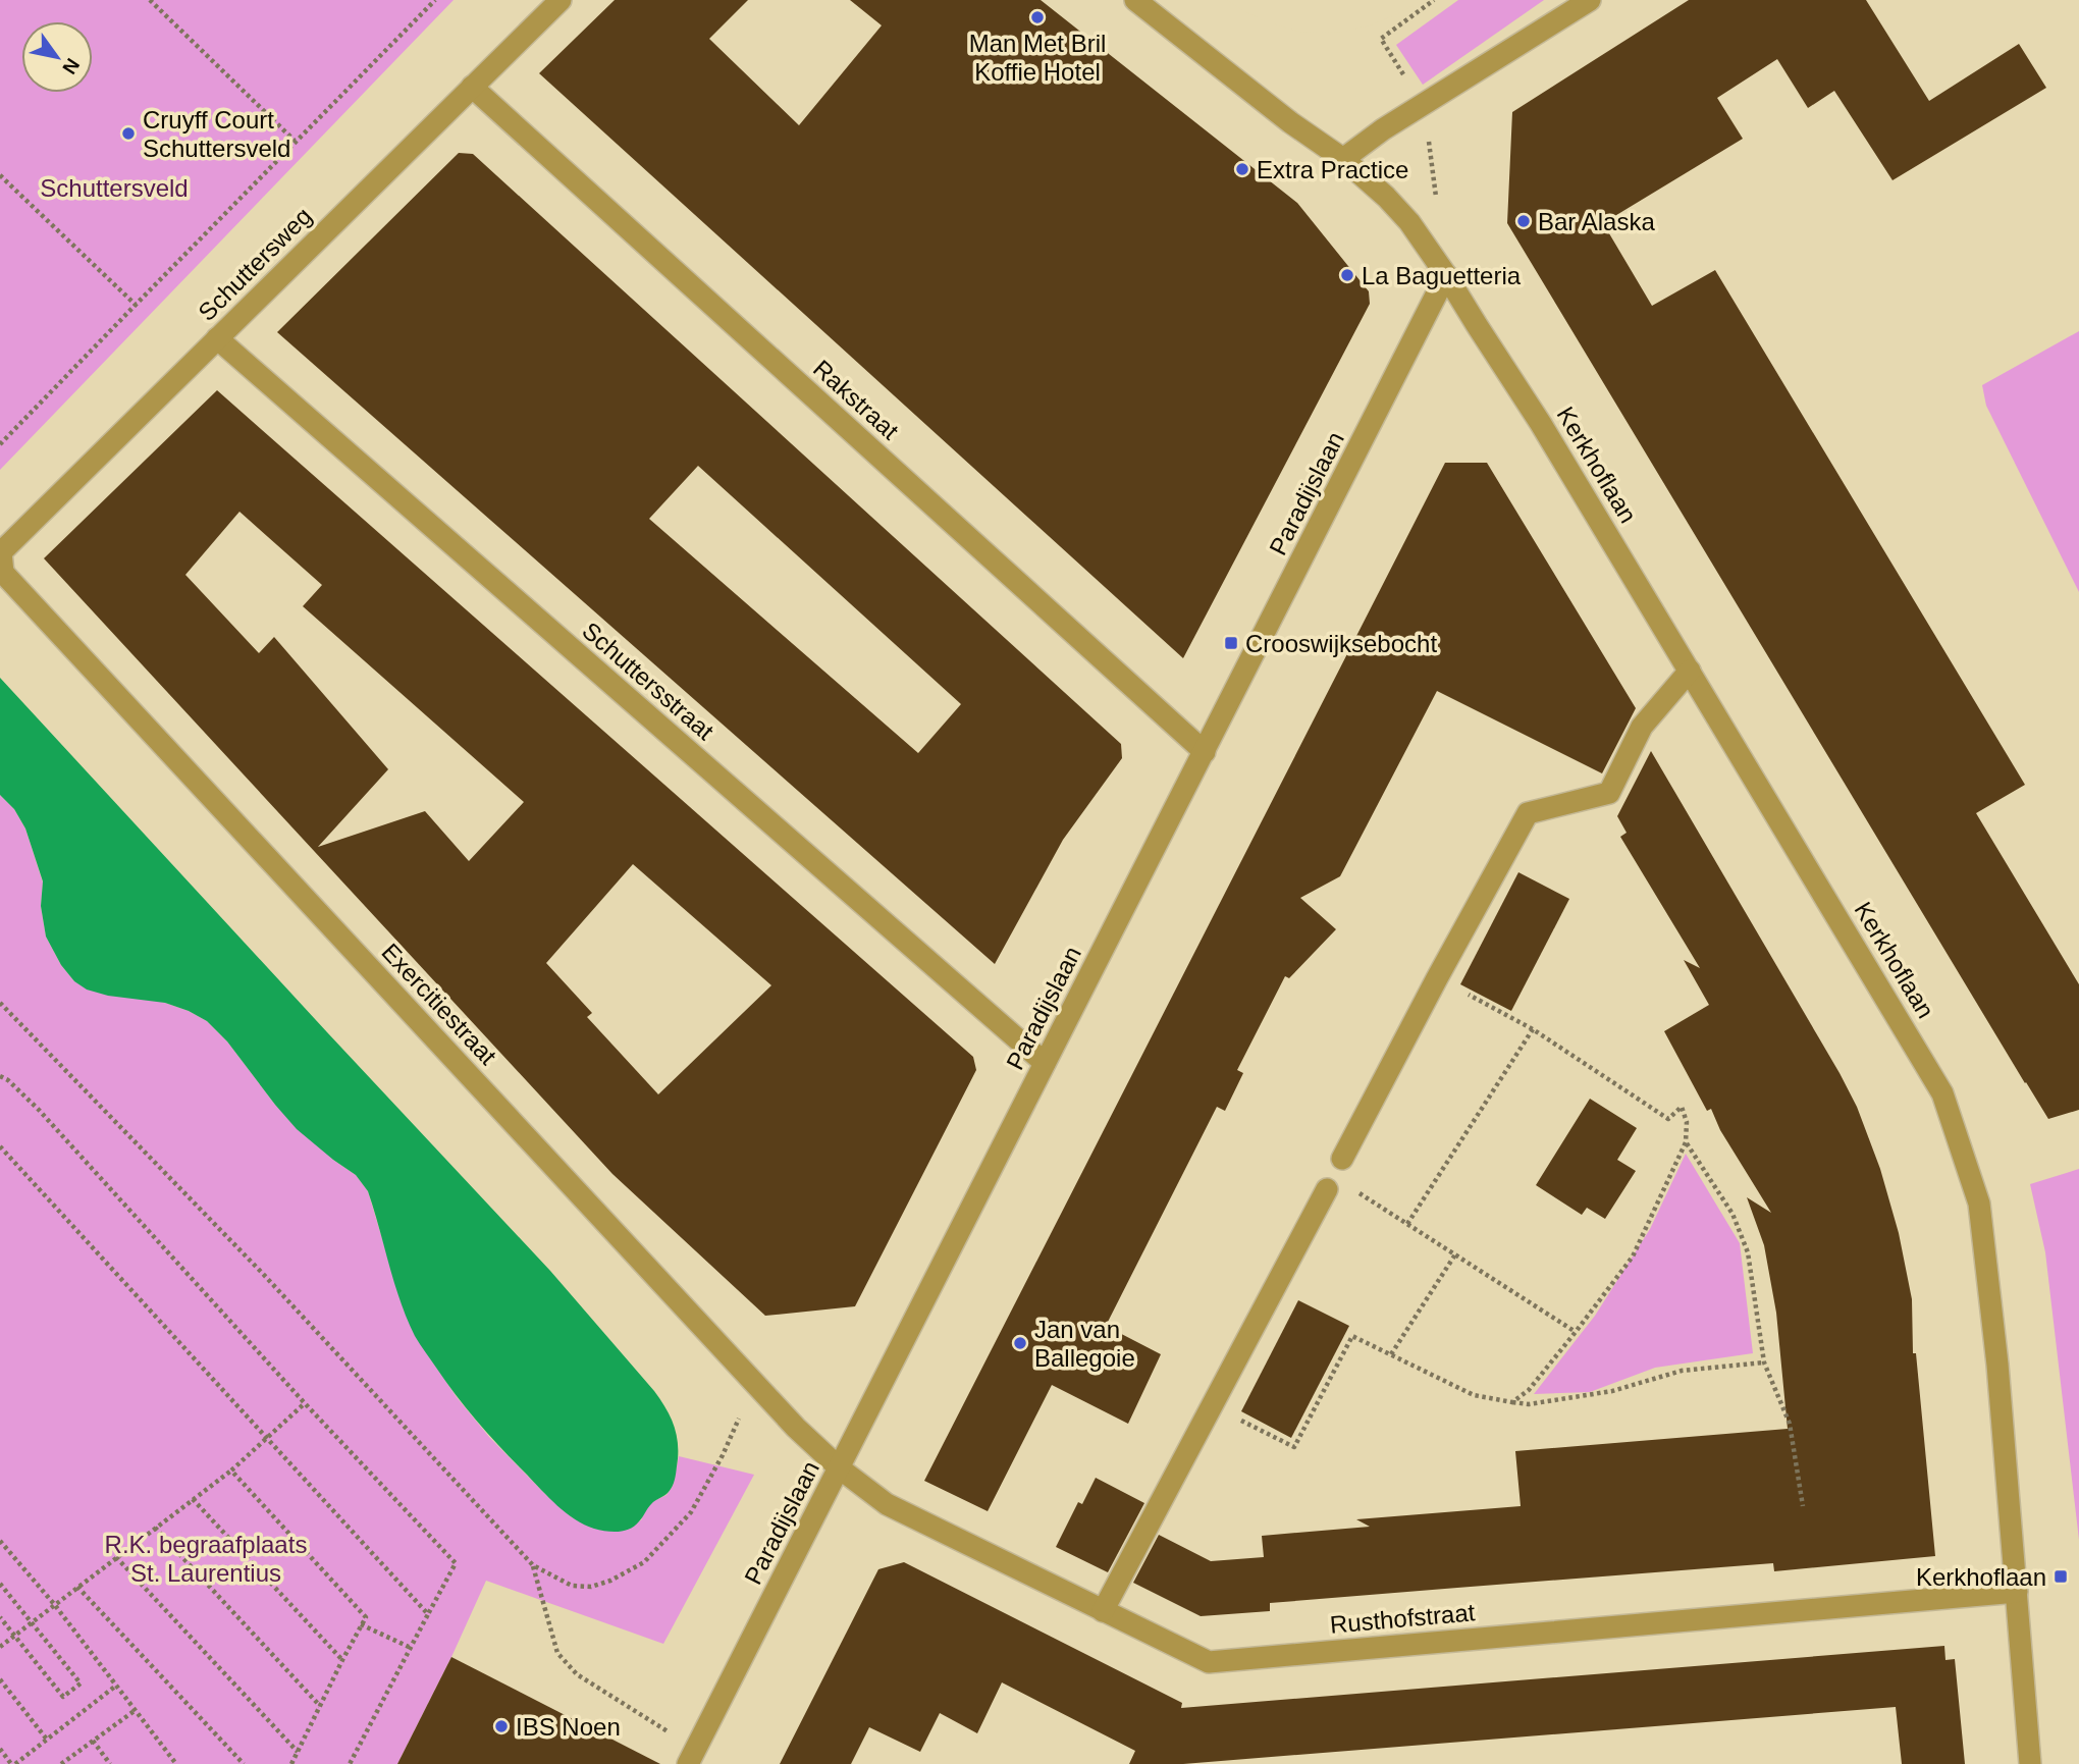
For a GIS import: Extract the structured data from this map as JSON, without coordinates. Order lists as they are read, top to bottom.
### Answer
{
  "streets": {
    "street": [
      "Schuttersweg",
      "Rakstraat",
      "Kerkhoflaan",
      "Paradijslaan",
      "Schuttersstraat",
      "Exercitiestraat",
      "Rusthofstraat"
    ]
  },
  "crossings": [
    ["Schuttersweg", "Rakstraat"],
    ["Schuttersweg", "Schuttersstraat"],
    ["Schuttersweg", "Exercitiestraat"],
    ["Rakstraat", "Paradijslaan"],
    ["Kerkhoflaan", "Paradijslaan"],
    ["Kerkhoflaan", "Rusthofstraat"],
    ["Paradijslaan", "Schuttersstraat"],
    ["Paradijslaan", "Exercitiestraat"],
    ["Paradijslaan", "Rusthofstraat"],
    ["Exercitiestraat", "Rusthofstraat"]
  ],
  "parks": ["Schuttersveld", "R.K. begraafplaats St. Laurentius"],
  "places": {
    "other": [
      "Man Met Bril Koffie Hotel",
      "Cruyff Court Schuttersveld",
      "Extra Practice",
      "Bar Alaska",
      "La Baguetteria",
      "Jan van Ballegoie",
      "IBS Noen"
    ],
    "transit": ["Crooswijksebocht", "Kerkhoflaan"]
  },
  "north": "bottom right"
}
